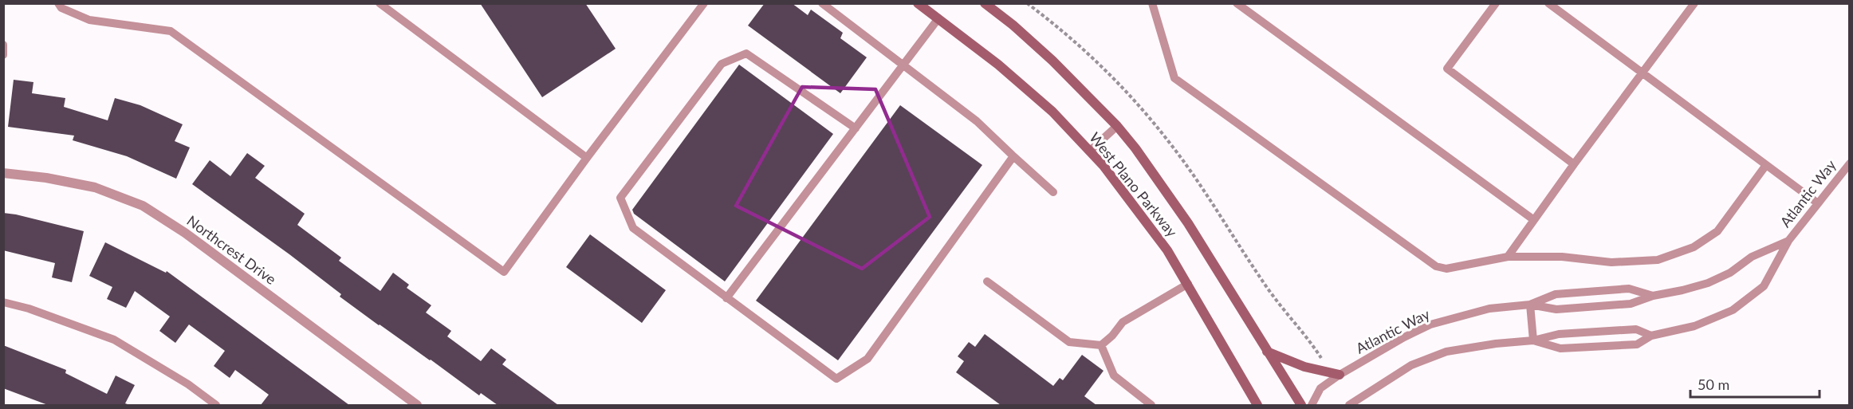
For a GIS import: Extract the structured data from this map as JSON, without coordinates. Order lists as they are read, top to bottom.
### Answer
{
  "streets": {
    "main road": ["West Plano Parkway"],
    "street": ["Northcrest Drive"],
    "lane": ["Atlantic Way"]
  },
  "scale_bar": "50 m"
}
